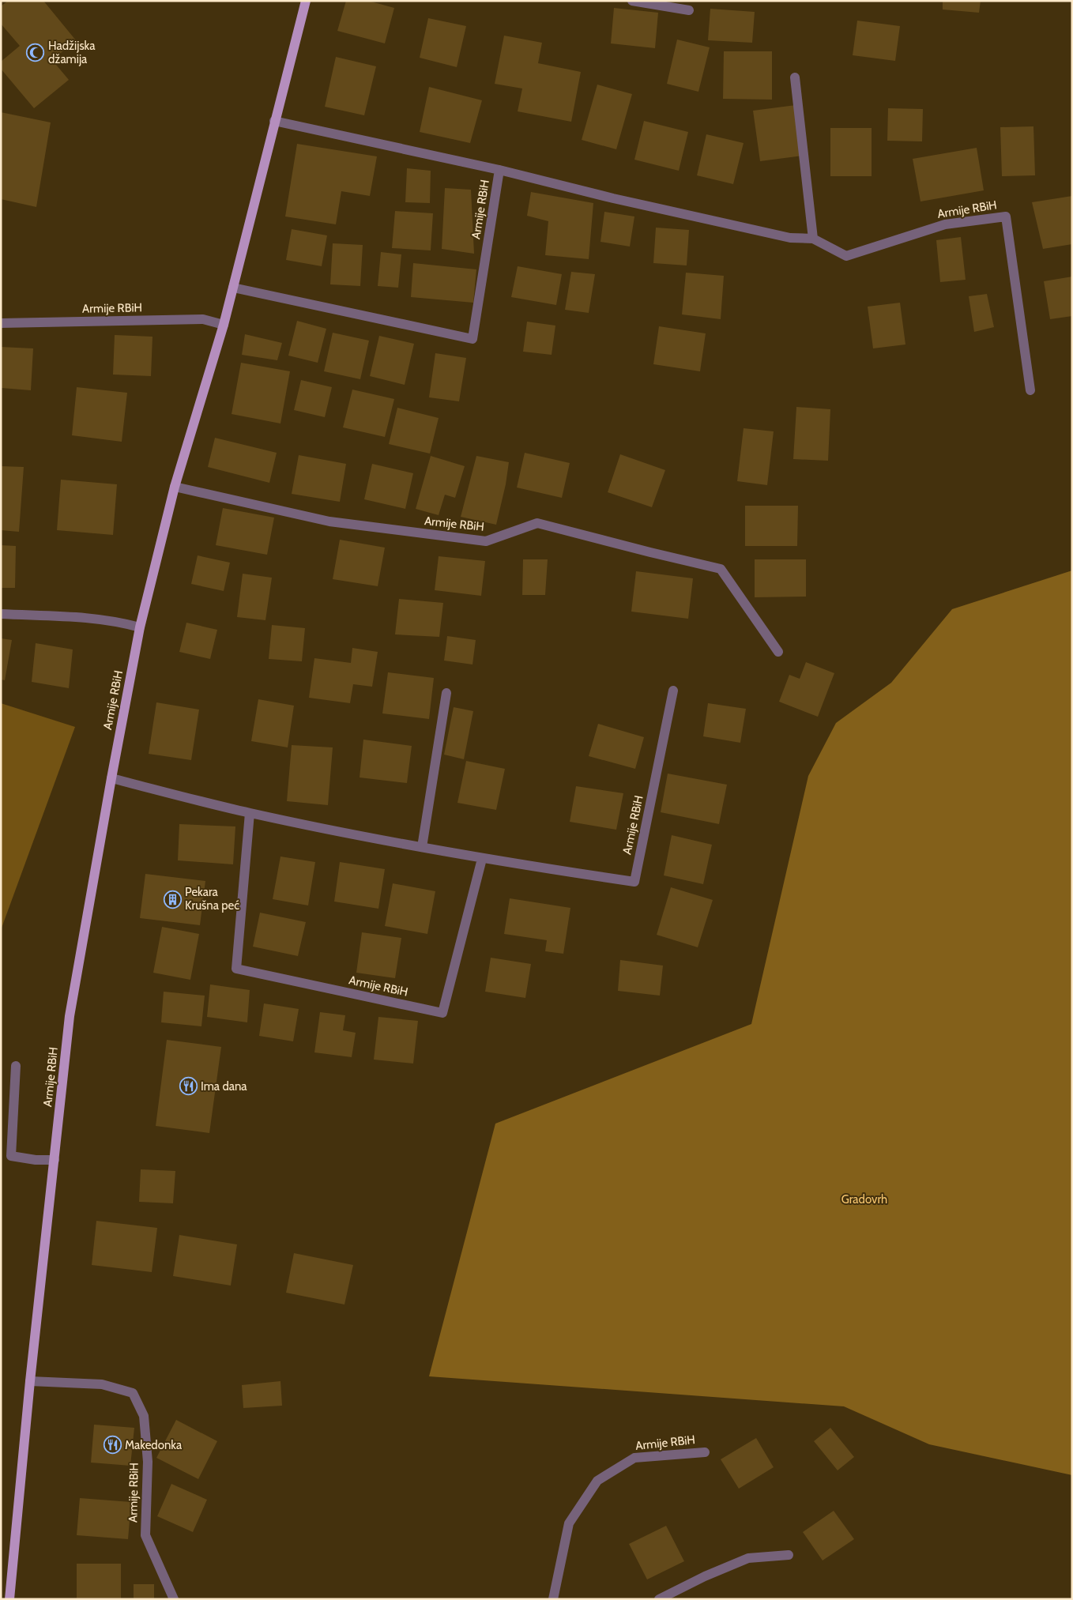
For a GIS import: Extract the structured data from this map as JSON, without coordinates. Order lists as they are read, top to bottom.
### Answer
{
  "streets": {
    "main road": ["Armije RBiH"]
  },
  "parks": ["Gradovrh"],
  "places": {
    "mosque": ["Hadžijska džamija"],
    "building": ["Pekara Krušna peć"],
    "restaurant": ["Ima dana", "Makedonka"]
  }
}
